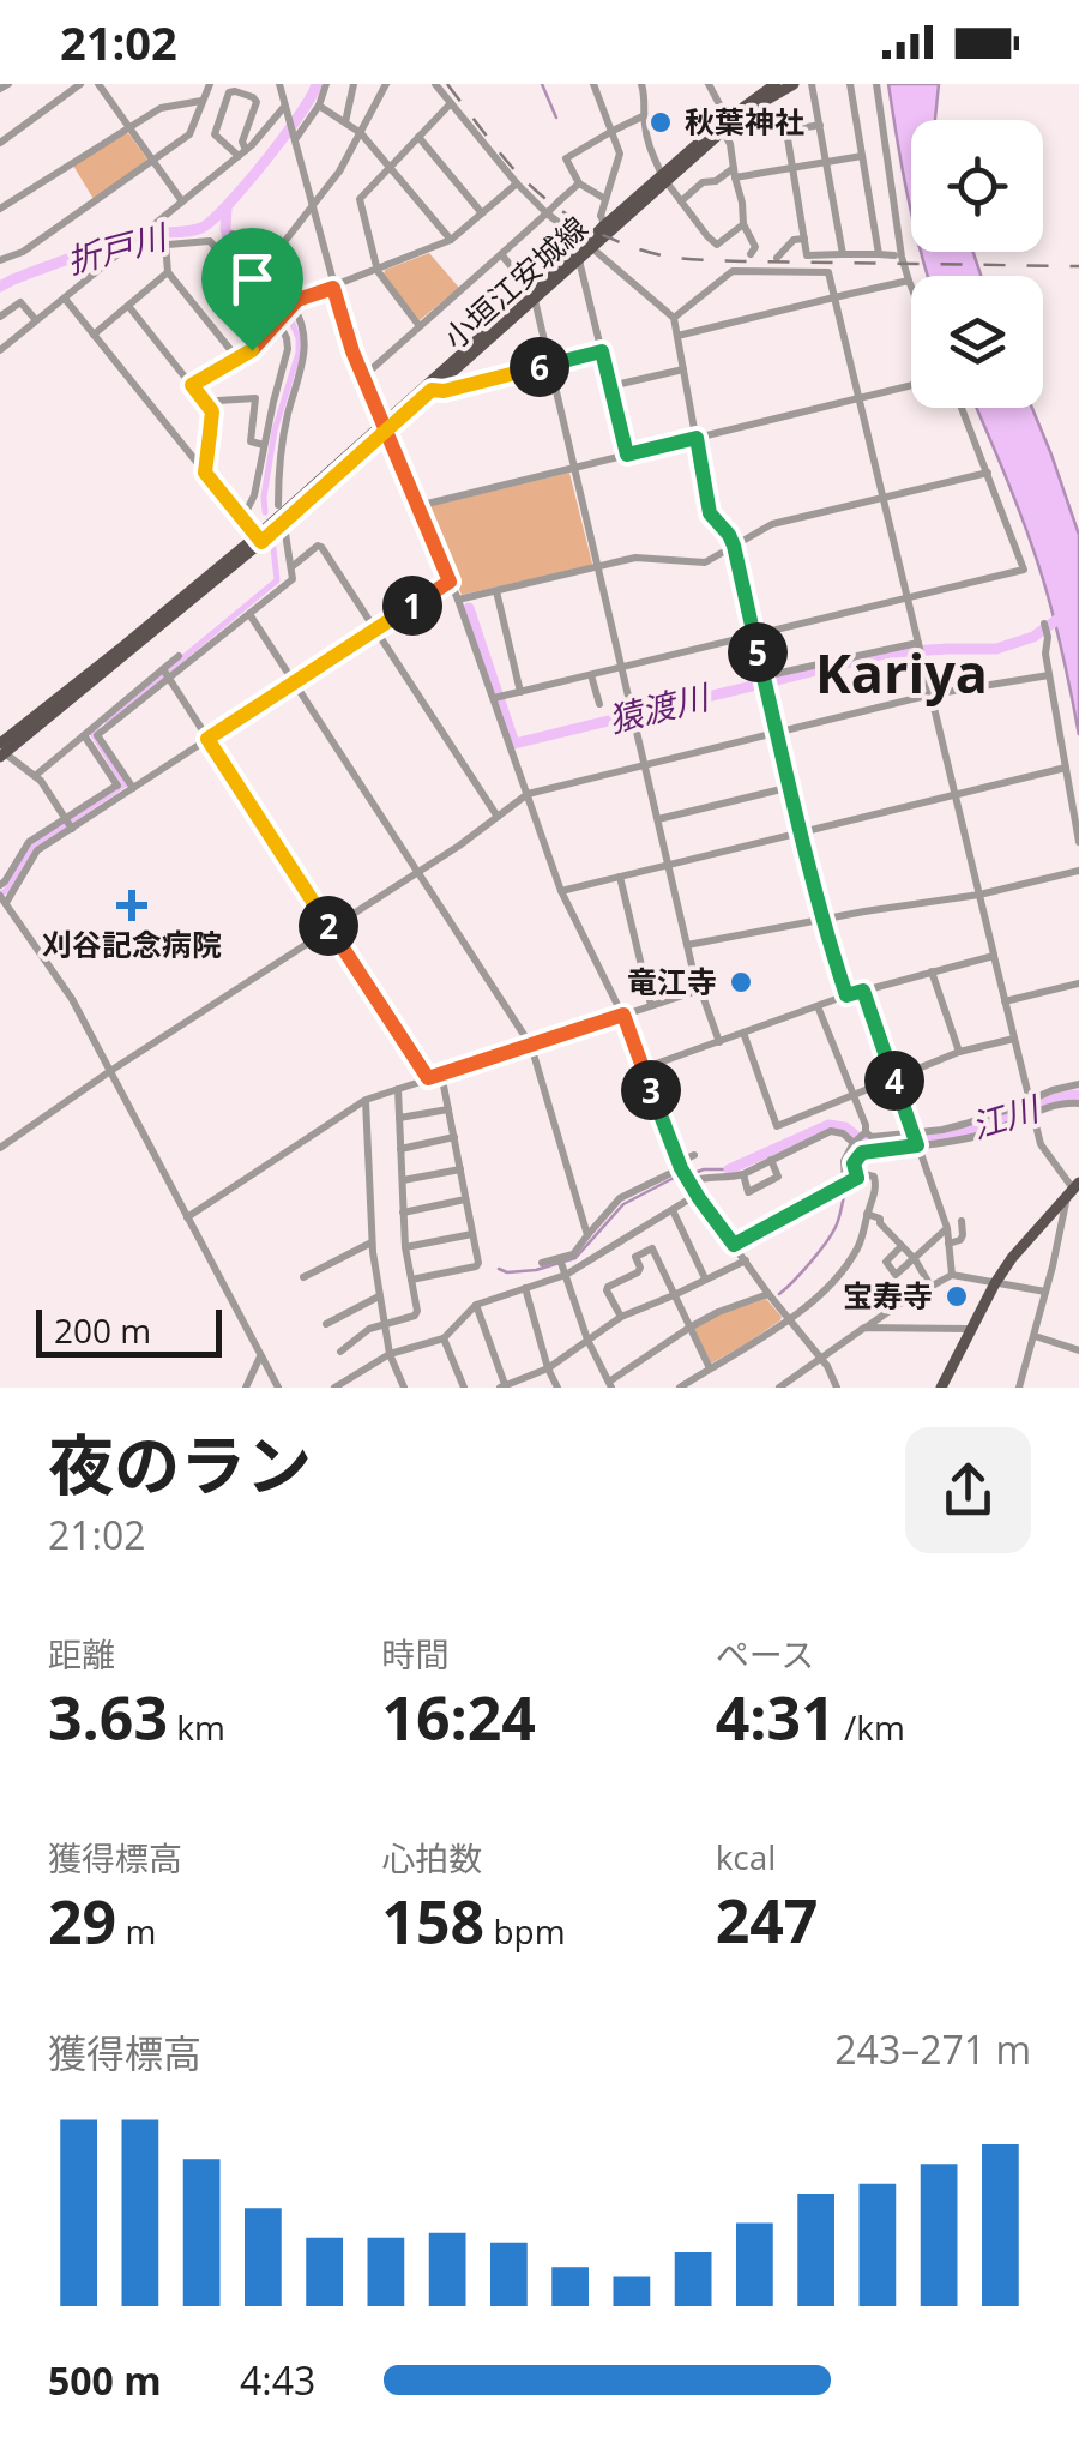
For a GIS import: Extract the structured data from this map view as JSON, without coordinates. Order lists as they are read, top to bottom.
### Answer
{
  "streets": {
    "main road": ["小垣江安城線"]
  },
  "districts": ["Kariya"],
  "water": ["折戸川", "猿渡川", "江川"],
  "places": {
    "other": ["秋葉神社", "竜江寺", "宝寿寺"],
    "health": ["刈谷記念病院"]
  },
  "scale_bar": "200 m",
  "page": {
    "status": "21:02",
    "pins": [
      "6",
      "1",
      "5",
      "2",
      "4",
      "3"
    ],
    "scale": "200 m",
    "heading": ["夜のラン", "21:02"],
    "stats": [
      ["距離", "3.63 km"],
      ["時間", "16:24"],
      ["ペース", "4:31 /km"],
      ["獲得標高", "29 m"],
      ["心拍数", "158 bpm"],
      ["kcal", "247"]
    ],
    "chart": ["獲得標高", "243–271 m"],
    "list": [
      {
        "name": "500 m",
        "note": "4:43"
      }
    ]
  }
}
